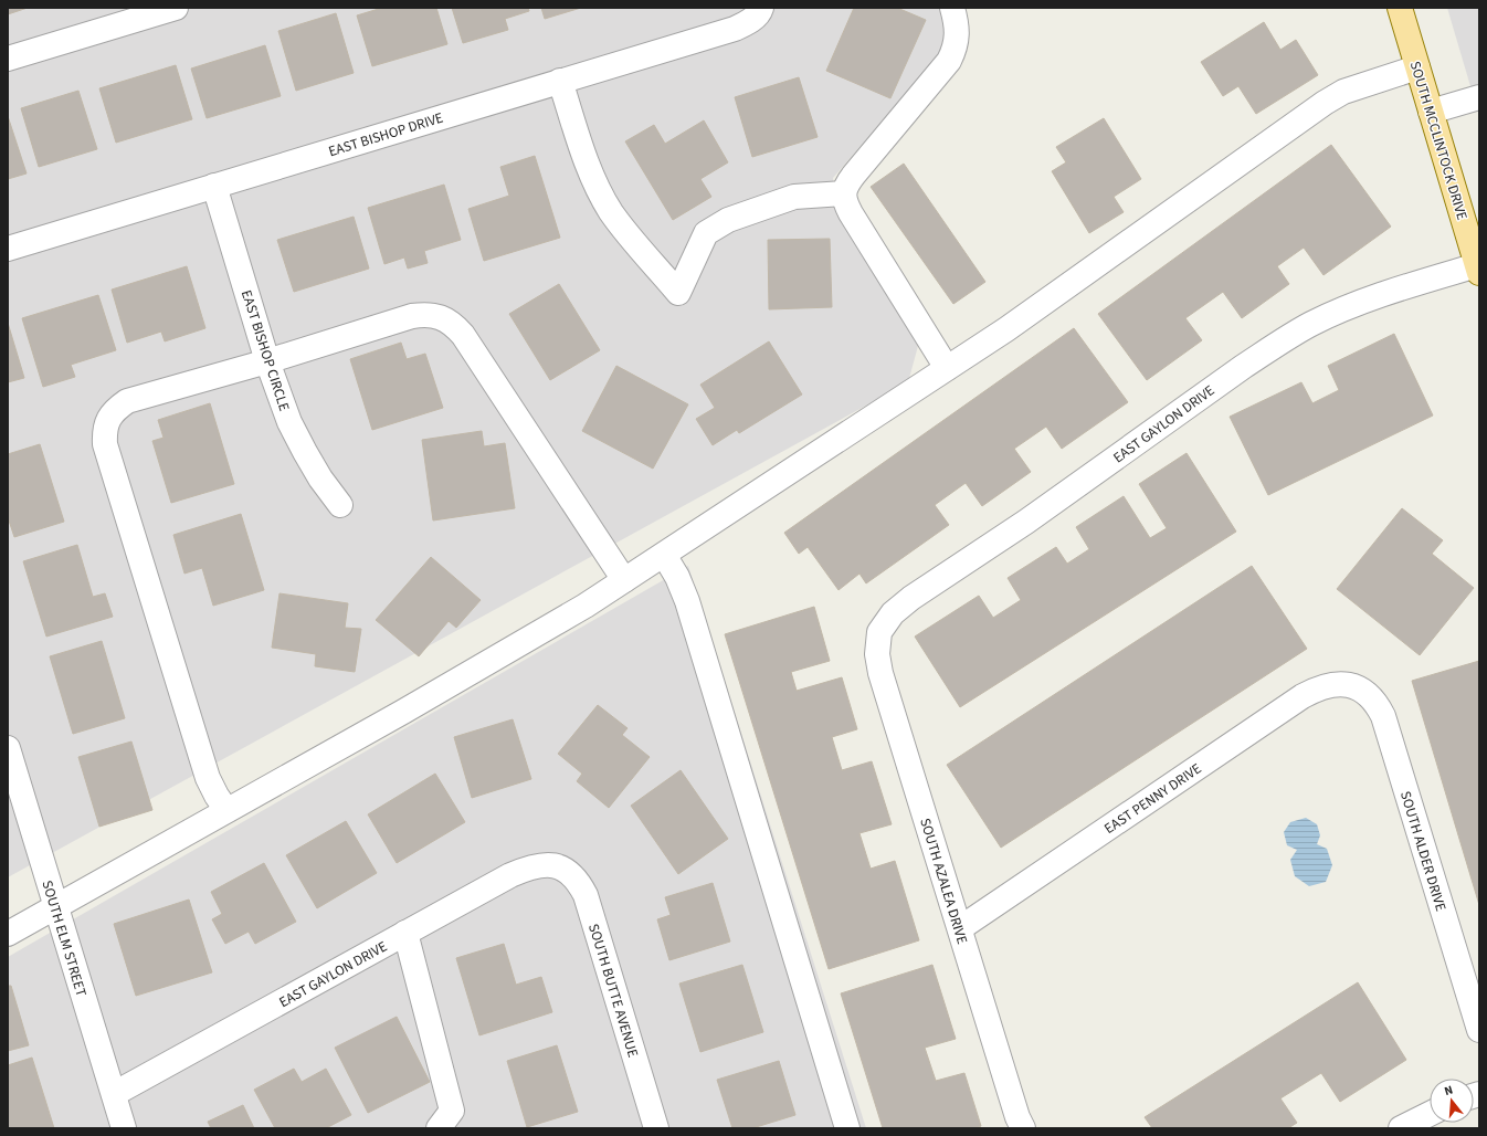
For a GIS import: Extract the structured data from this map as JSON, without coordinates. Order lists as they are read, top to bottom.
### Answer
{
  "streets": {
    "main road": ["SOUTH MCCLINTOCK DRIVE"],
    "street": [
      "EAST BISHOP DRIVE",
      "EAST BISHOP CIRCLE",
      "EAST GAYLON DRIVE",
      "EAST PENNY DRIVE",
      "SOUTH ALDER DRIVE",
      "SOUTH AZALEA DRIVE",
      "SOUTH ELM STREET",
      "SOUTH BUTTE AVENUE"
    ]
  },
  "crossings": [
    ["EAST BISHOP DRIVE", "EAST BISHOP CIRCLE"],
    ["SOUTH MCCLINTOCK DRIVE", "EAST GAYLON DRIVE"],
    ["EAST GAYLON DRIVE", "SOUTH AZALEA DRIVE"],
    ["EAST GAYLON DRIVE", "SOUTH ELM STREET"],
    ["EAST GAYLON DRIVE", "SOUTH BUTTE AVENUE"],
    ["EAST PENNY DRIVE", "SOUTH ALDER DRIVE"],
    ["EAST PENNY DRIVE", "SOUTH AZALEA DRIVE"]
  ],
  "north": "top"
}
